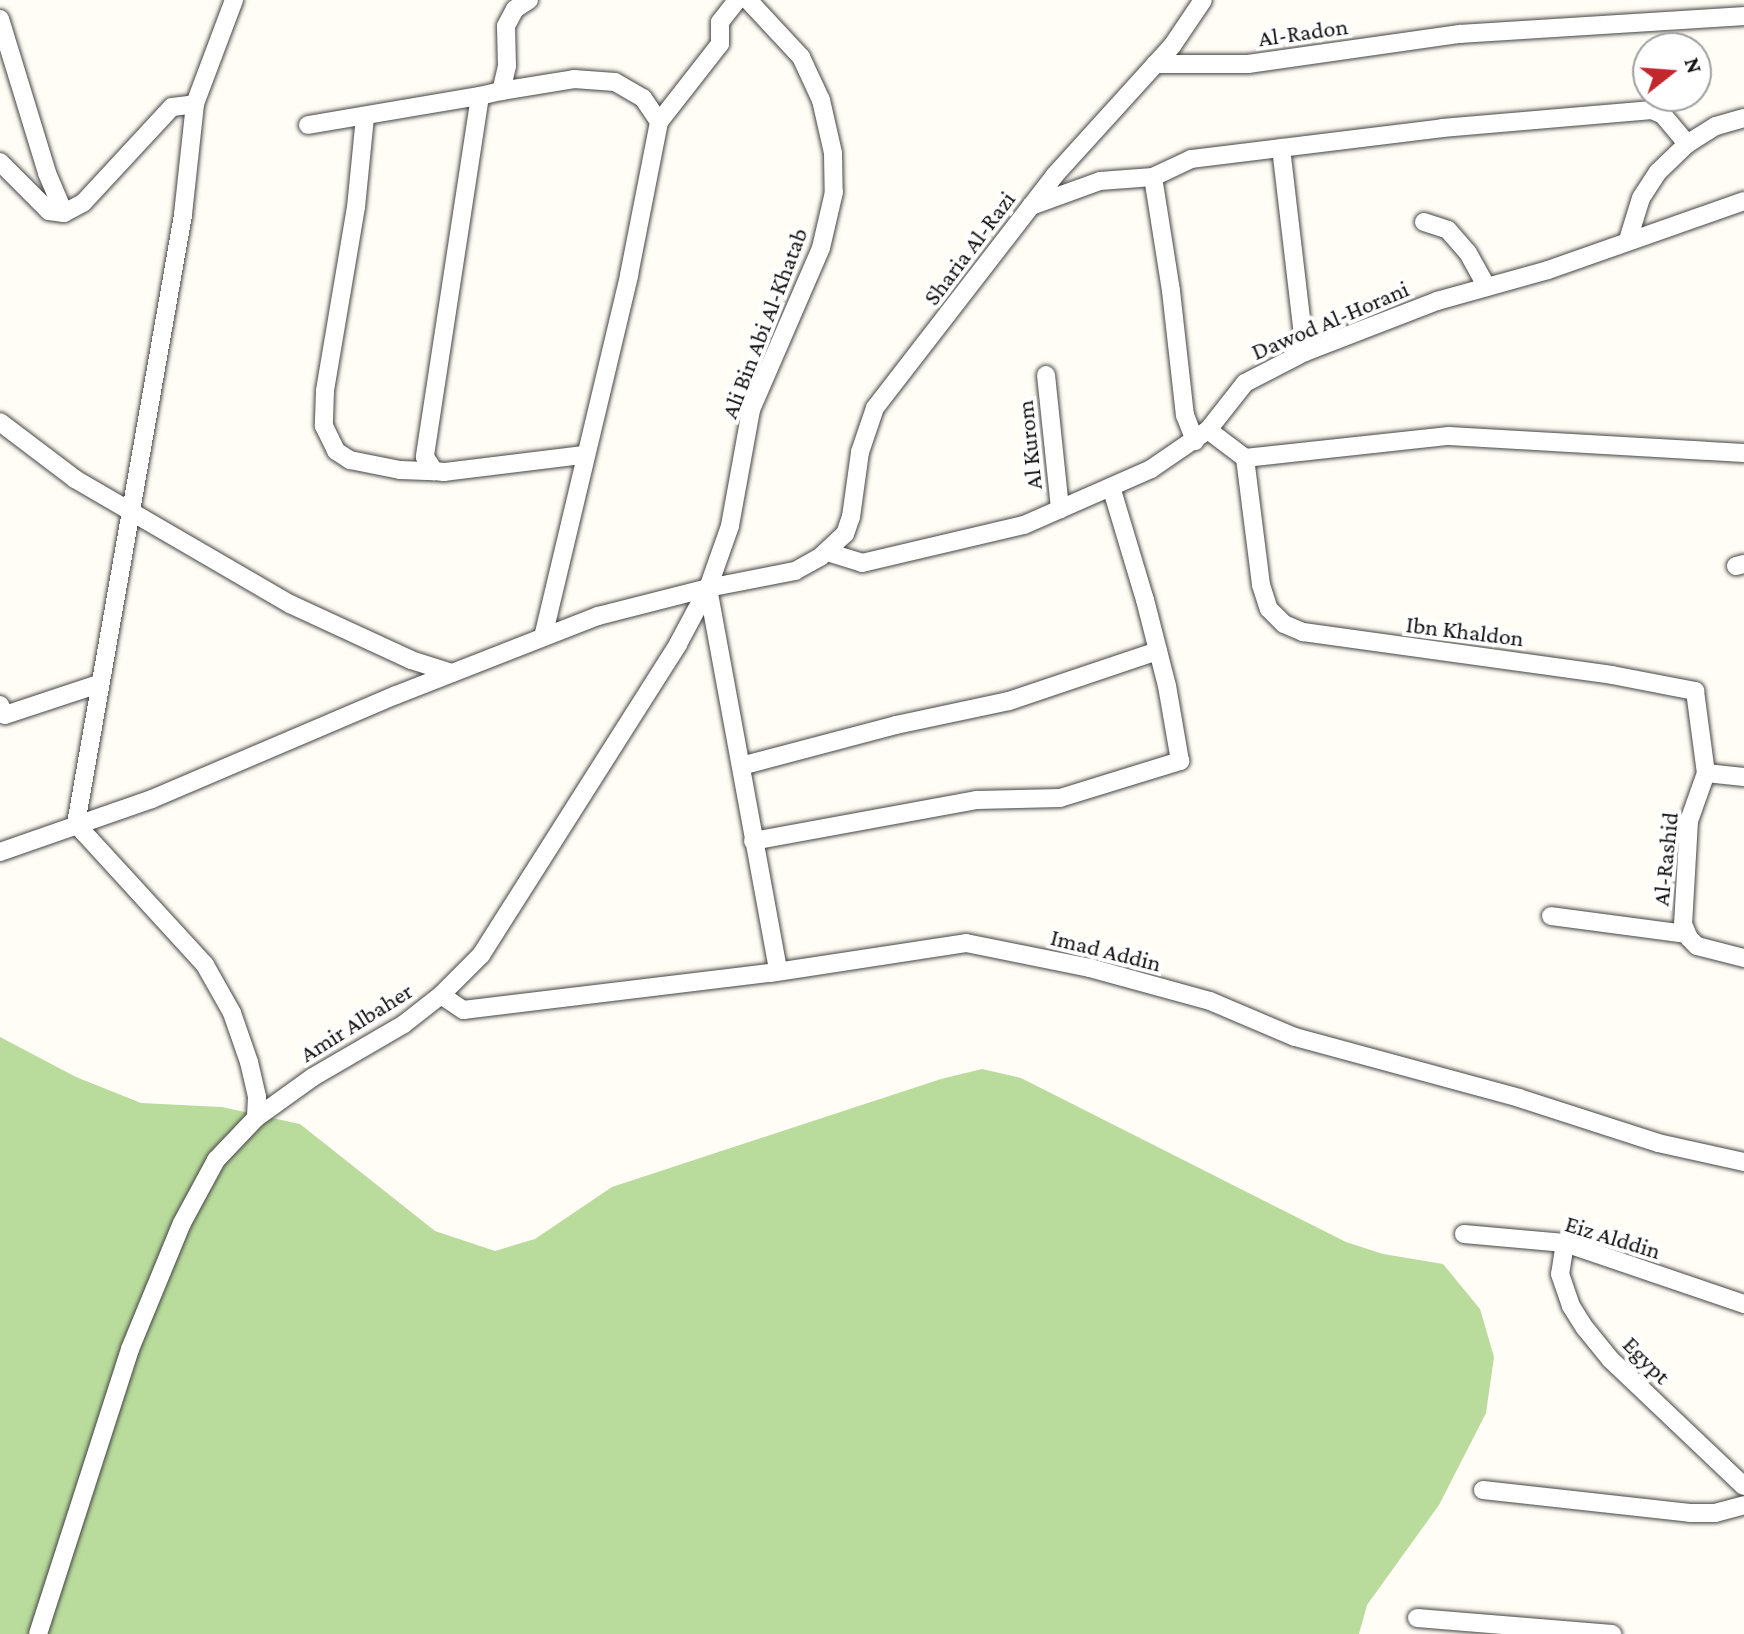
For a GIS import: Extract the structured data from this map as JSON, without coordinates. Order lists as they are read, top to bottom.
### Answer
{
  "streets": {
    "street": [
      "Al-Radon",
      "Sharia Al-Razi",
      "Dawod Al-Horani",
      "Ali Bin Abi Al-Khatab",
      "Al Kurom",
      "Ibn Khaldon",
      "Al-Rashid",
      "Imad Addin",
      "Amir Albaher",
      "Eiz Alddin",
      "Egypt"
    ]
  },
  "crossings": [
    ["Al-Radon", "Sharia Al-Razi"],
    ["Sharia Al-Razi", "Dawod Al-Horani"],
    ["Dawod Al-Horani", "Al Kurom"],
    ["Ali Bin Abi Al-Khatab", "Amir Albaher"],
    ["Ibn Khaldon", "Al-Rashid"],
    ["Imad Addin", "Amir Albaher"],
    ["Eiz Alddin", "Egypt"]
  ],
  "north": "right"
}
